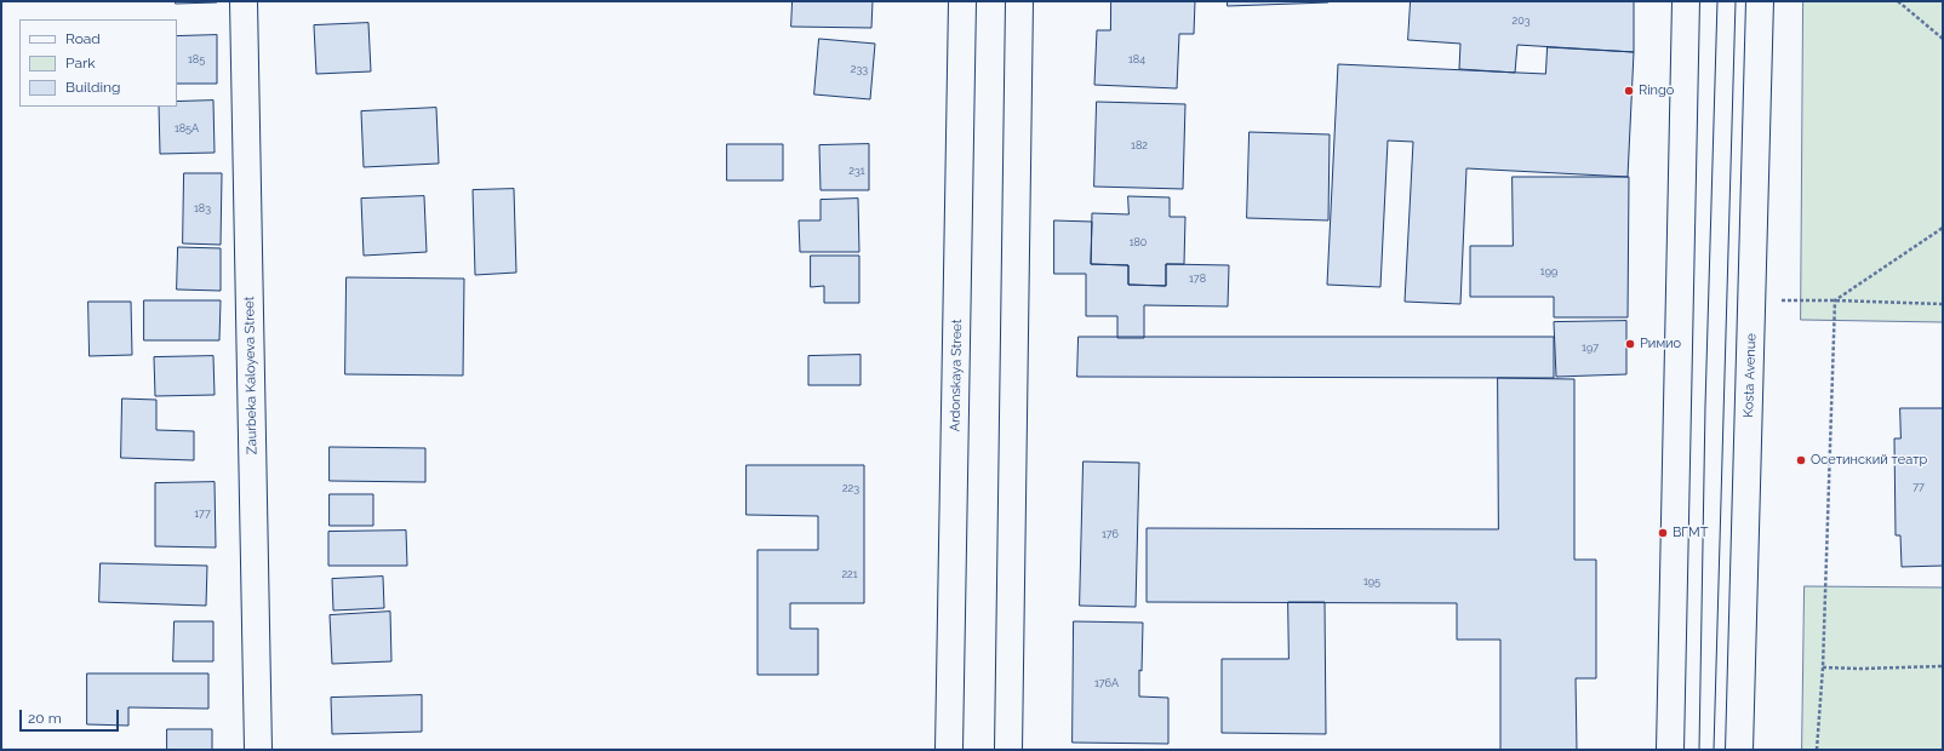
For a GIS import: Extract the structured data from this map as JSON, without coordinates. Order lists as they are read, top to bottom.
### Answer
{
  "streets": {
    "main road": ["Zaurbeka Kaloyeva Street", "Ardonskaya Street", "Kosta Avenue"]
  },
  "places": [
    "Ringo",
    "Римио",
    "Осетинский театр",
    "ВГМТ"
  ],
  "house_numbers": [
    "203",
    "185",
    "184",
    "233",
    "185А",
    "182",
    "231",
    "183",
    "180",
    "199",
    "178",
    "197",
    "77",
    "223",
    "177",
    "176",
    "221",
    "195",
    "176А"
  ],
  "legend": ["Road", "Park", "Building"],
  "scale_bar": "20 m"
}
